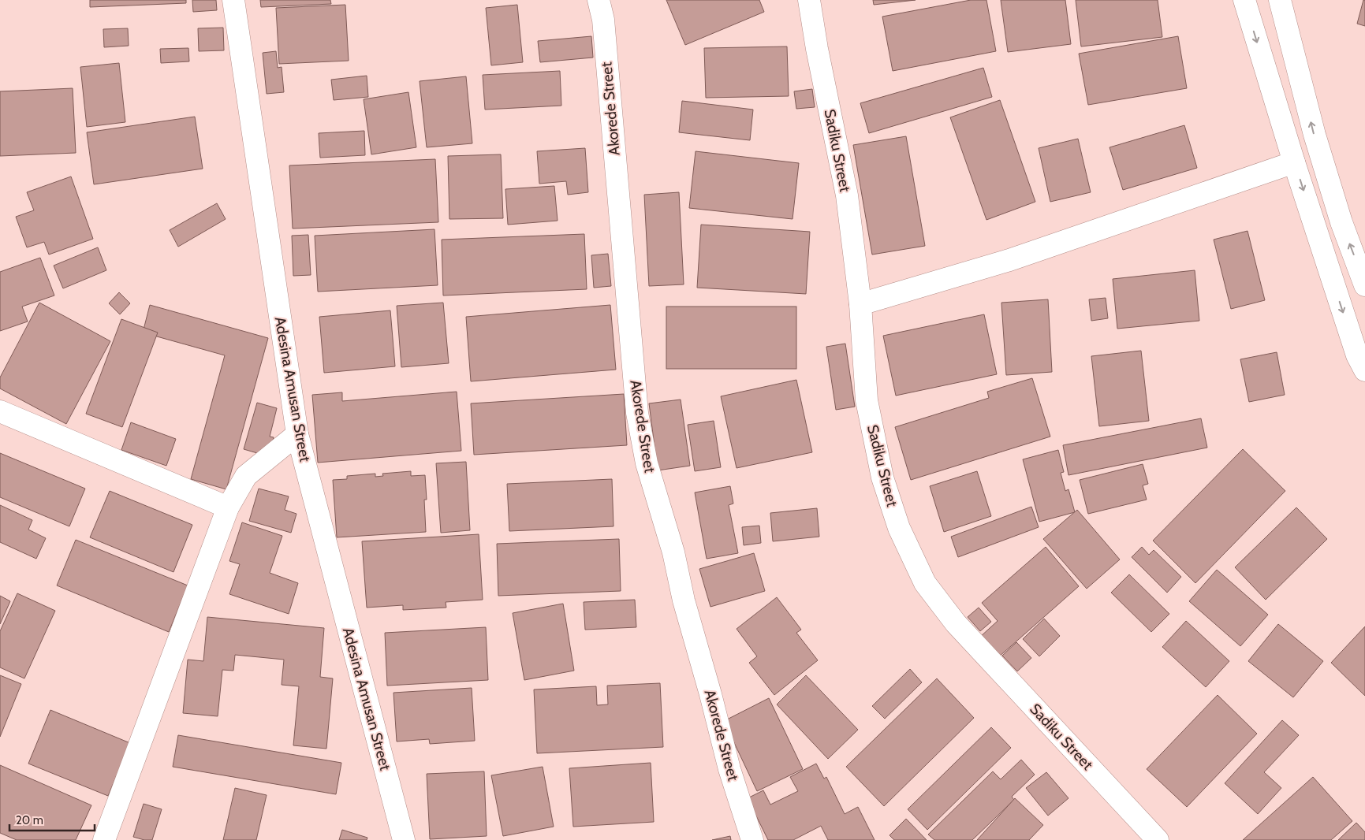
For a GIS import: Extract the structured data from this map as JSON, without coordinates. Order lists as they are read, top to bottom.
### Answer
{
  "streets": {
    "street": ["Akorede Street", "Sadiku Street", "Adesina Amusan Street"]
  },
  "scale_bar": "20 m"
}
